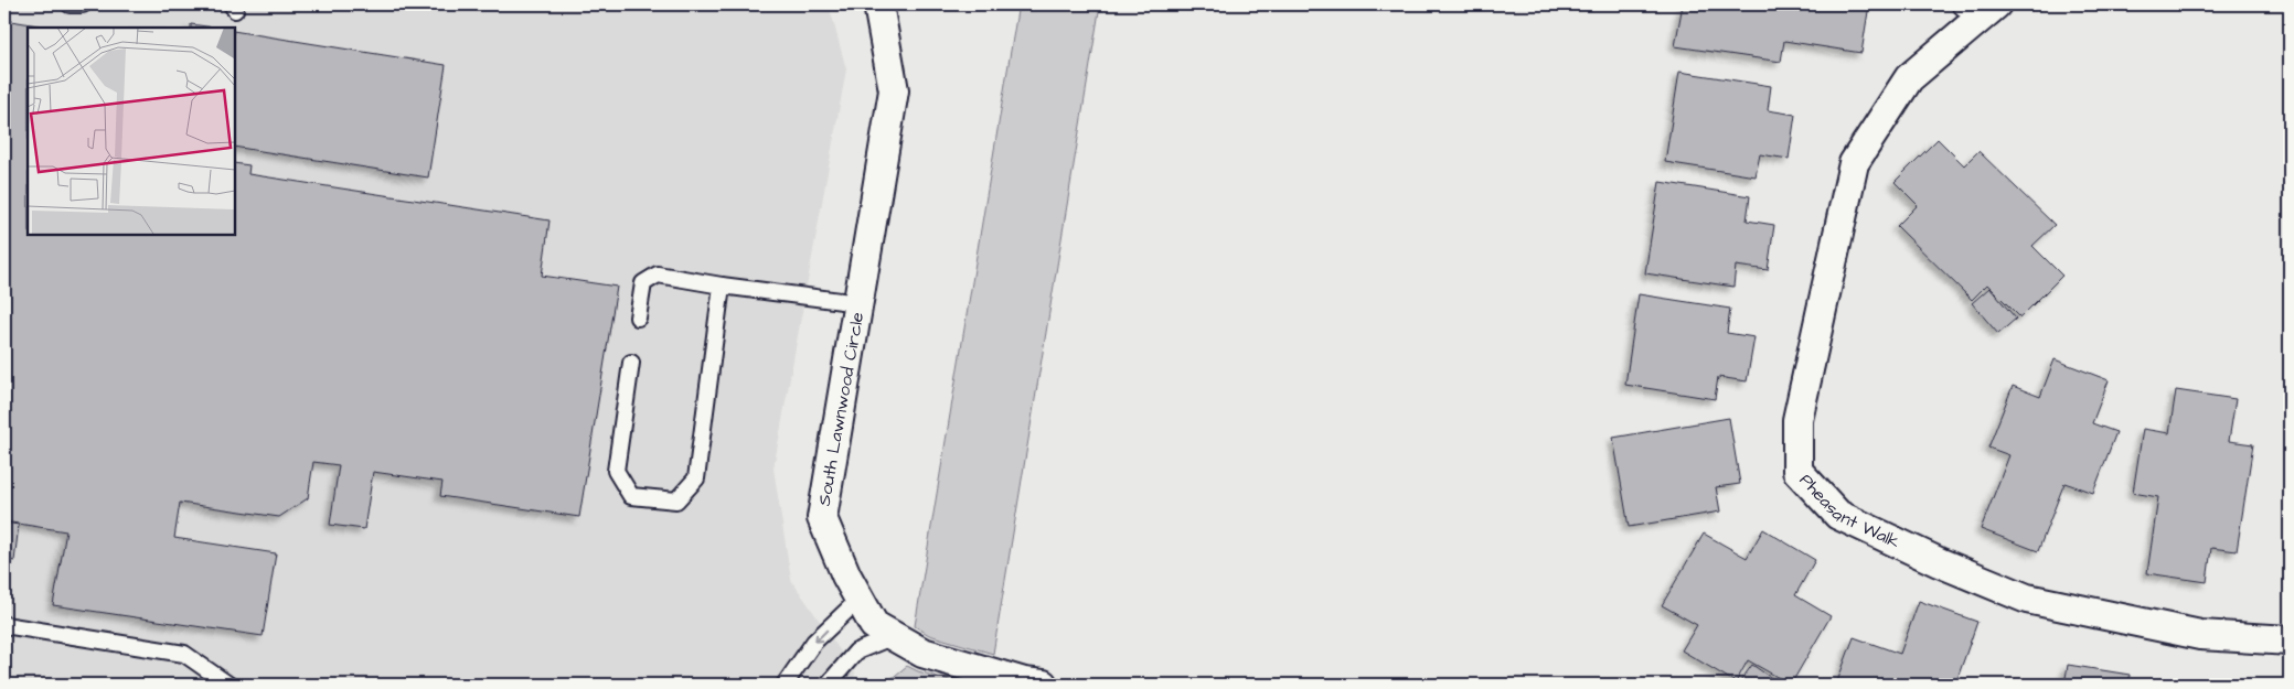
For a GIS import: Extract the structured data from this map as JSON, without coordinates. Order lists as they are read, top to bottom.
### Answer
{
  "streets": {
    "street": ["South Lawnwood Circle", "Pheasant Walk"]
  }
}
